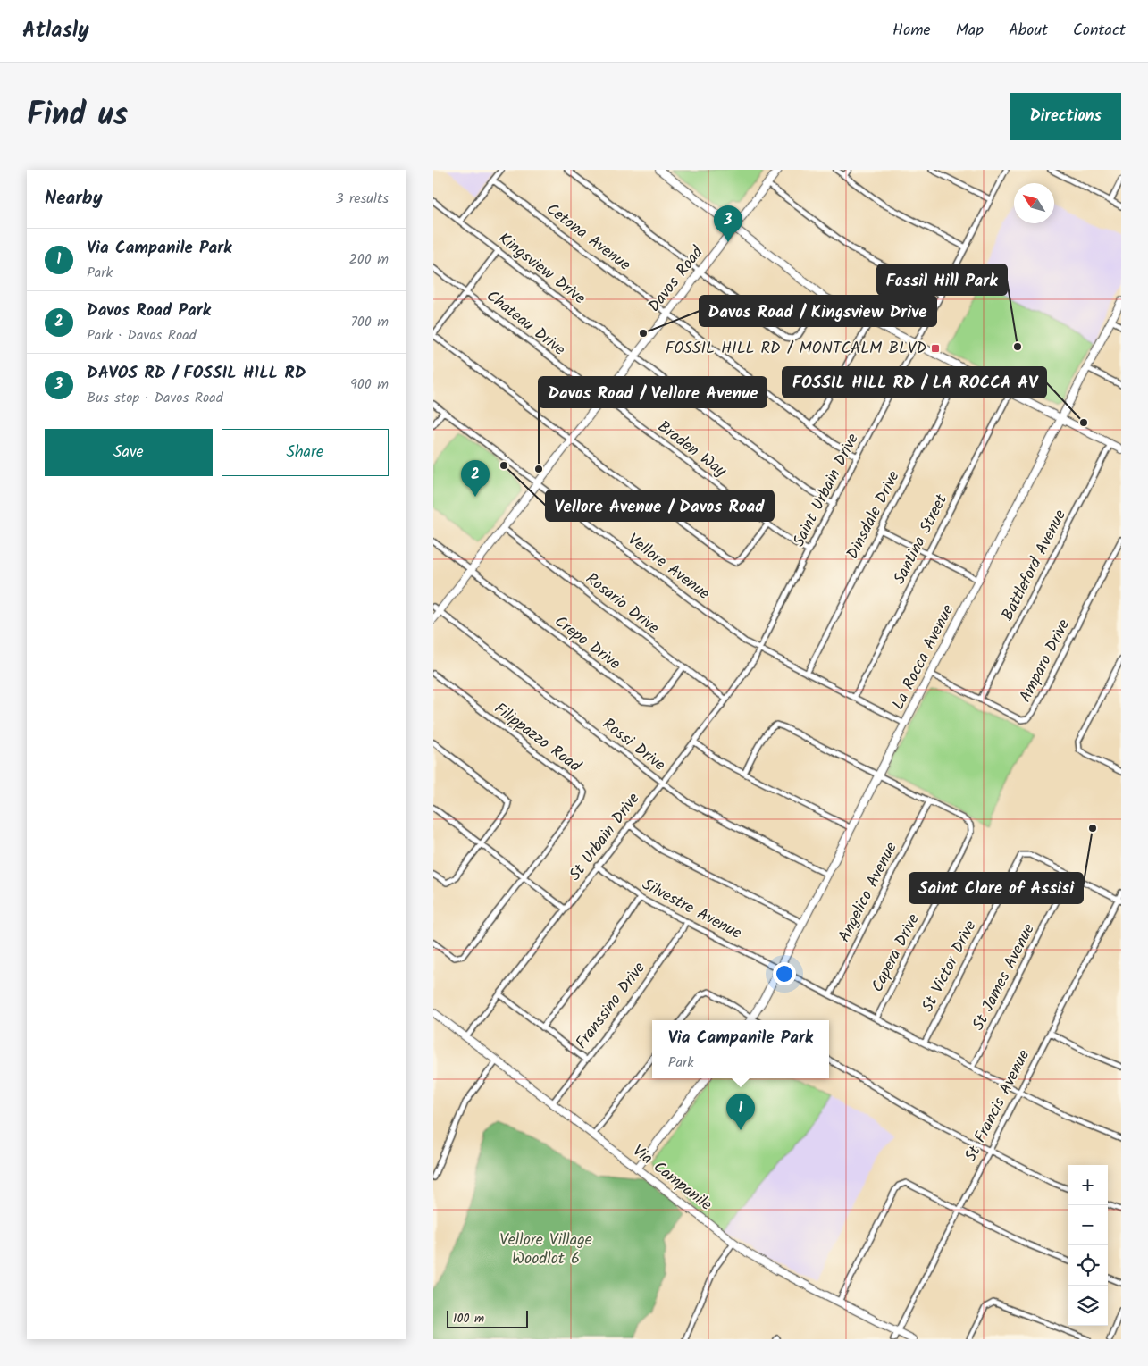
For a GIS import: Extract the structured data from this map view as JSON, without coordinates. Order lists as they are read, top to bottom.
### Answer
{
  "streets": {
    "street": [
      "Cetona Avenue",
      "Kingsview Drive",
      "Davos Road",
      "Chateau Drive",
      "Braden Way",
      "Saint Urbain Drive",
      "Dinsdale Drive",
      "Santina Street",
      "Battleford Avenue",
      "Vellore Avenue",
      "Rosario Drive",
      "Crepo Drive",
      "La Rocca Avenue",
      "Amparo Drive",
      "Filippazzo Road",
      "Rossi Drive",
      "St Urbain Drive",
      "Angelico Avenue",
      "Silvestre Avenue",
      "Capera Drive",
      "St Victor Drive",
      "St James Avenue",
      "Franssino Drive",
      "St Francis Avenue",
      "Via Campanile"
    ]
  },
  "crossings": [
    ["Cetona Avenue", "Davos Road"],
    ["Cetona Avenue", "Saint Urbain Drive"],
    ["Kingsview Drive", "Davos Road"],
    ["Kingsview Drive", "Saint Urbain Drive"],
    ["Davos Road", "Chateau Drive"],
    ["Davos Road", "Braden Way"],
    ["Davos Road", "Vellore Avenue"],
    ["Davos Road", "Rosario Drive"],
    ["Davos Road", "Crepo Drive"],
    ["Davos Road", "Rossi Drive"],
    ["Chateau Drive", "Braden Way"],
    ["Braden Way", "Saint Urbain Drive"],
    ["Saint Urbain Drive", "Vellore Avenue"],
    ["Saint Urbain Drive", "St Urbain Drive"],
    ["Dinsdale Drive", "Vellore Avenue"],
    ["Santina Street", "Vellore Avenue"],
    ["Battleford Avenue", "Amparo Drive"],
    ["Vellore Avenue", "La Rocca Avenue"],
    ["Vellore Avenue", "St Urbain Drive"],
    ["Rosario Drive", "Crepo Drive"],
    ["Rosario Drive", "St Urbain Drive"],
    ["La Rocca Avenue", "Amparo Drive"],
    ["La Rocca Avenue", "Rossi Drive"],
    ["La Rocca Avenue", "Silvestre Avenue"],
    ["La Rocca Avenue", "Capera Drive"],
    ["Rossi Drive", "St Urbain Drive"],
    ["St Urbain Drive", "Silvestre Avenue"],
    ["St Urbain Drive", "Via Campanile"],
    ["Angelico Avenue", "Silvestre Avenue"],
    ["Angelico Avenue", "Capera Drive"],
    ["Silvestre Avenue", "Capera Drive"],
    ["Silvestre Avenue", "St Victor Drive"],
    ["Silvestre Avenue", "St James Avenue"],
    ["Silvestre Avenue", "Franssino Drive"],
    ["Silvestre Avenue", "St Francis Avenue"],
    ["St Victor Drive", "St James Avenue"],
    ["St Victor Drive", "St Francis Avenue"],
    ["Franssino Drive", "Via Campanile"],
    ["St Francis Avenue", "Via Campanile"]
  ],
  "parks": ["Vellore Village Woodlot 6"],
  "places": {
    "other": [
      "Davos Road / Kingsview Drive",
      "Fossil Hill Park",
      "FOSSIL HILL RD / LA ROCCA AV",
      "Vellore Avenue / Davos Road",
      "Davos Road / Vellore Avenue",
      "Saint Clare of Assisi"
    ],
    "transit": ["FOSSIL HILL RD / MONTCALM BLVD"]
  },
  "scale_bar": "100 m",
  "north": "top left",
  "page": {
    "header": "Atlasly",
    "nav": [
      "Home",
      "Map",
      "About",
      "Contact"
    ],
    "title": "Find us",
    "buttons": [
      "Directions",
      ["Save", "Share"]
    ],
    "heading": ["Nearby", "3 results"],
    "pins": ["3", "2", "1"],
    "list": [
      {
        "mark": "1",
        "name": "Via Campanile Park",
        "note": "Park",
        "value": "200 m"
      },
      {
        "mark": "2",
        "name": "Davos Road Park",
        "note": "Park · Davos Road",
        "value": "700 m"
      },
      {
        "mark": "3",
        "name": "DAVOS RD / FOSSIL HILL RD",
        "note": "Bus stop · Davos Road",
        "value": "900 m"
      }
    ],
    "popup": ["Via Campanile Park", "Park"],
    "map_buttons": ["+", "−"],
    "scale": "100 m"
  }
}
